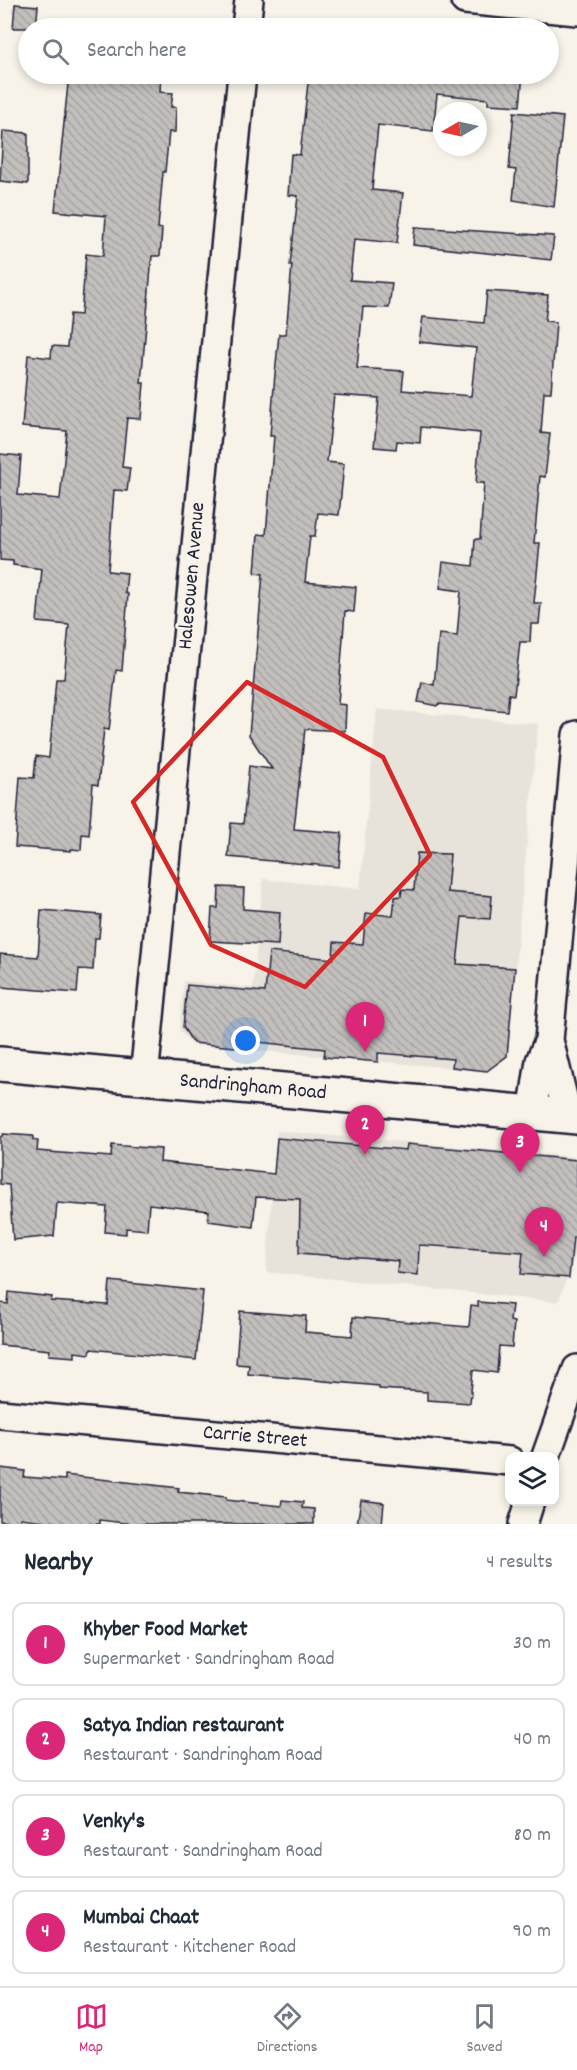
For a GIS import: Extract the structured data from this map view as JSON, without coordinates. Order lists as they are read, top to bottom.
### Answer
{
  "streets": {
    "main road": ["Sandringham Road"],
    "street": ["Halesowen Avenue", "Carrie Street"]
  },
  "crossings": [
    ["Halesowen Avenue", "Sandringham Road"]
  ],
  "north": "left",
  "page": {
    "search": "Search here",
    "pins": [
      "1",
      "2",
      "3",
      "4"
    ],
    "heading": ["Nearby", "4 results"],
    "list": [
      {
        "mark": "1",
        "name": "Khyber Food Market",
        "note": "Supermarket · Sandringham Road",
        "value": "30 m"
      },
      {
        "mark": "2",
        "name": "Satya Indian restaurant",
        "note": "Restaurant · Sandringham Road",
        "value": "40 m"
      },
      {
        "mark": "3",
        "name": "Venky's",
        "note": "Restaurant · Sandringham Road",
        "value": "80 m"
      },
      {
        "mark": "4",
        "name": "Mumbai Chaat",
        "note": "Restaurant · Kitchener Road",
        "value": "90 m"
      }
    ],
    "nav": ["Map", "Directions", "Saved"]
  }
}
